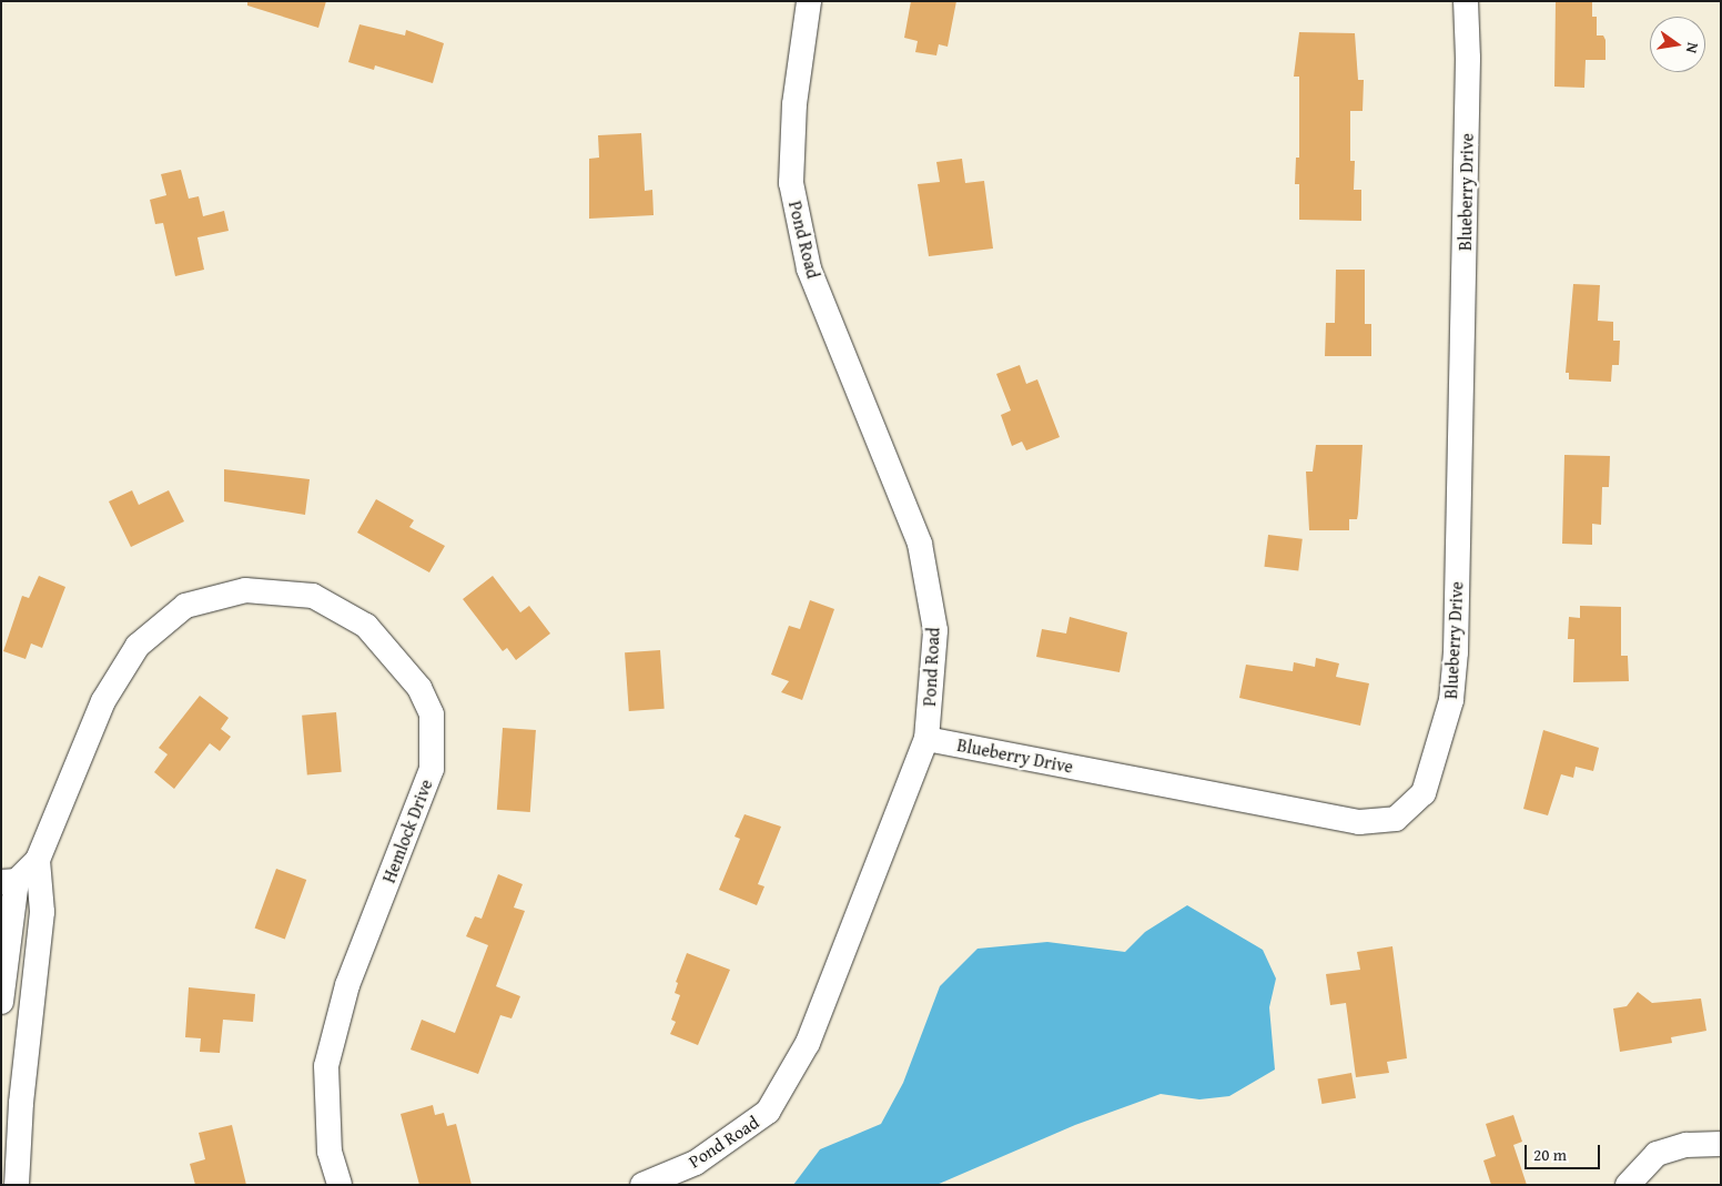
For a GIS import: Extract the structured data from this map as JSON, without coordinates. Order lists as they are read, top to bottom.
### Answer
{
  "streets": {
    "street": ["Blueberry Drive", "Pond Road", "Hemlock Drive"]
  },
  "crossings": [
    ["Blueberry Drive", "Pond Road"]
  ],
  "scale_bar": "20 m",
  "north": "right"
}
